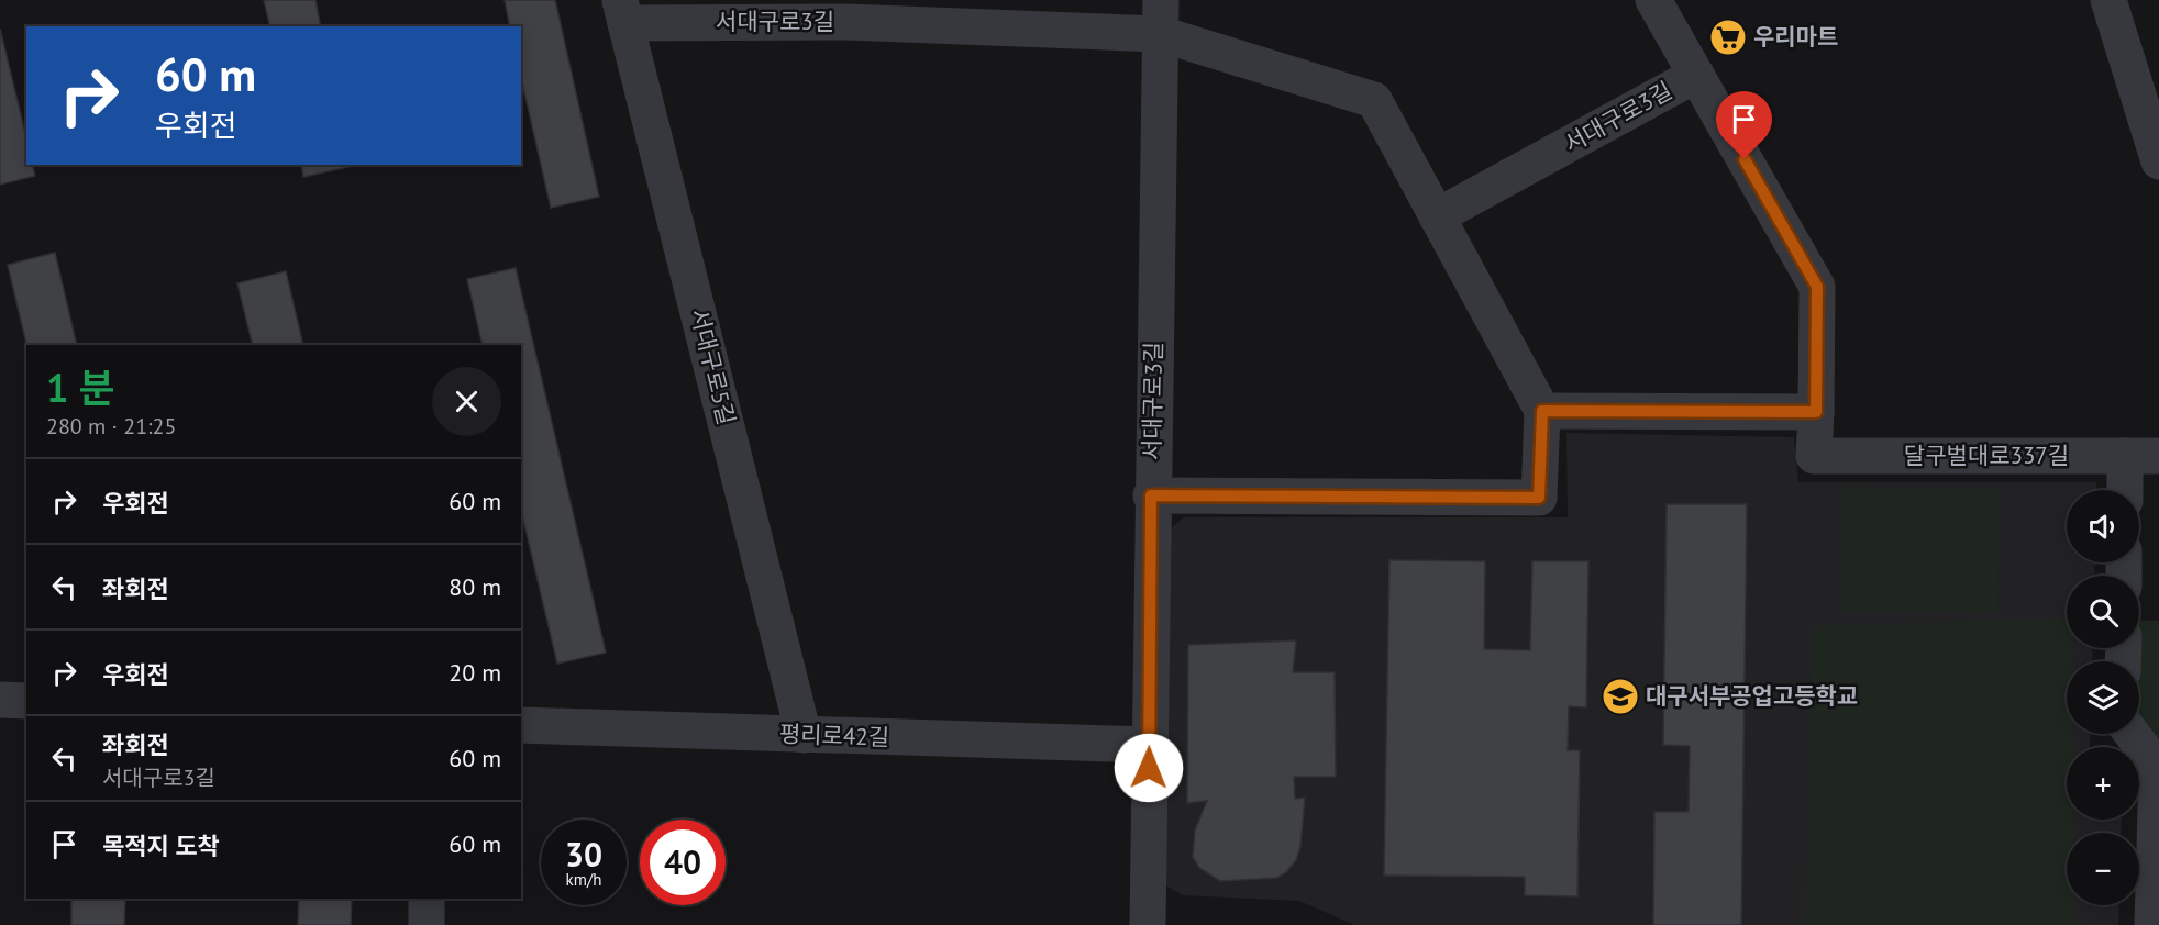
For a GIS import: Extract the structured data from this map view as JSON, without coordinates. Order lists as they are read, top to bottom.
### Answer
{
  "streets": {
    "street": [
      "서대구로3길",
      "서대구로5길",
      "달구벌대로337길",
      "평리로42길"
    ]
  },
  "crossings": [
    ["서대구로3길", "서대구로5길"],
    ["서대구로3길", "달구벌대로337길"],
    ["서대구로3길", "평리로42길"],
    ["서대구로5길", "평리로42길"]
  ],
  "places": {
    "supermarket": ["우리마트"],
    "school or university": ["대구서부공업고등학교"]
  },
  "page": {
    "turn": ["60 m", "우회전"],
    "heading": ["1 분", "280 m · 21:25"],
    "list": [
      {
        "name": "우회전",
        "value": "60 m"
      },
      {
        "name": "좌회전",
        "value": "80 m"
      },
      {
        "name": "우회전",
        "value": "20 m"
      },
      {
        "name": "좌회전",
        "note": "서대구로3길",
        "value": "60 m"
      },
      {
        "name": "목적지 도착",
        "value": "60 m"
      }
    ],
    "map_buttons": ["+", "−"],
    "speed": "30 km/h",
    "limit": "40"
  }
}
